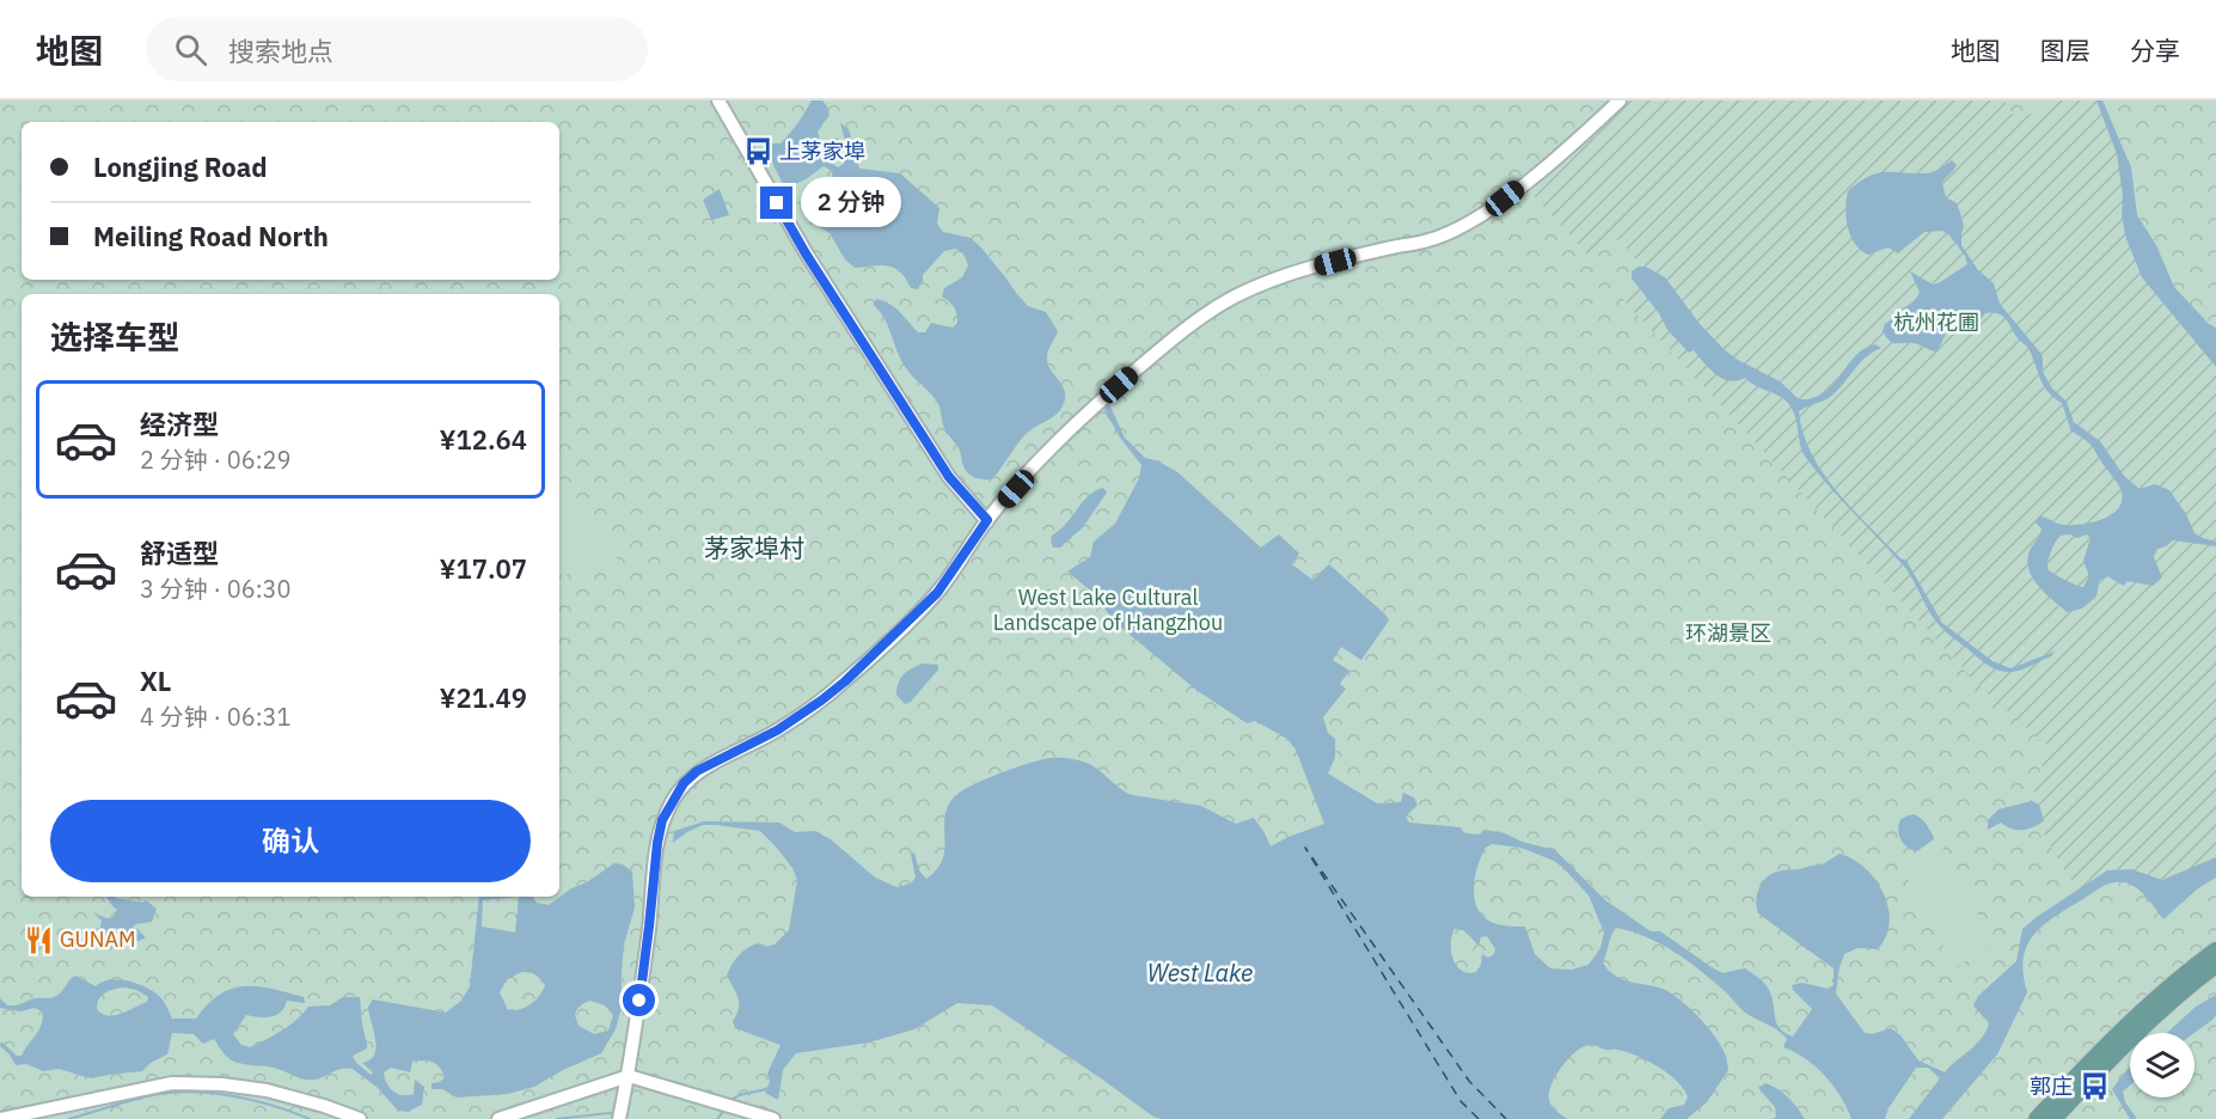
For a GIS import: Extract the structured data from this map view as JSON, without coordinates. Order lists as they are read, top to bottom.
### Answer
{
  "districts": ["茅家埠村"],
  "water": ["West Lake"],
  "parks": ["杭州花圃", "West Lake Cultural Landscape of Hangzhou", "环湖景区"],
  "places": {
    "bus stop": ["上茅家埠", "郭庄"],
    "restaurant": ["GUNAM"]
  },
  "page": {
    "header": "地图",
    "search": "搜索地点",
    "nav": ["地图", "图层", "分享"],
    "banner": ["Longjing Road", "Meiling Road North"],
    "bubble": "2 分钟",
    "heading": "选择车型",
    "list": [
      {
        "name": "经济型",
        "note": "2 分钟 · 06:29",
        "value": "¥12.64"
      },
      {
        "name": "舒适型",
        "note": "3 分钟 · 06:30",
        "value": "¥17.07"
      },
      {
        "name": "XL",
        "note": "4 分钟 · 06:31",
        "value": "¥21.49"
      }
    ],
    "buttons": "确认"
  }
}
